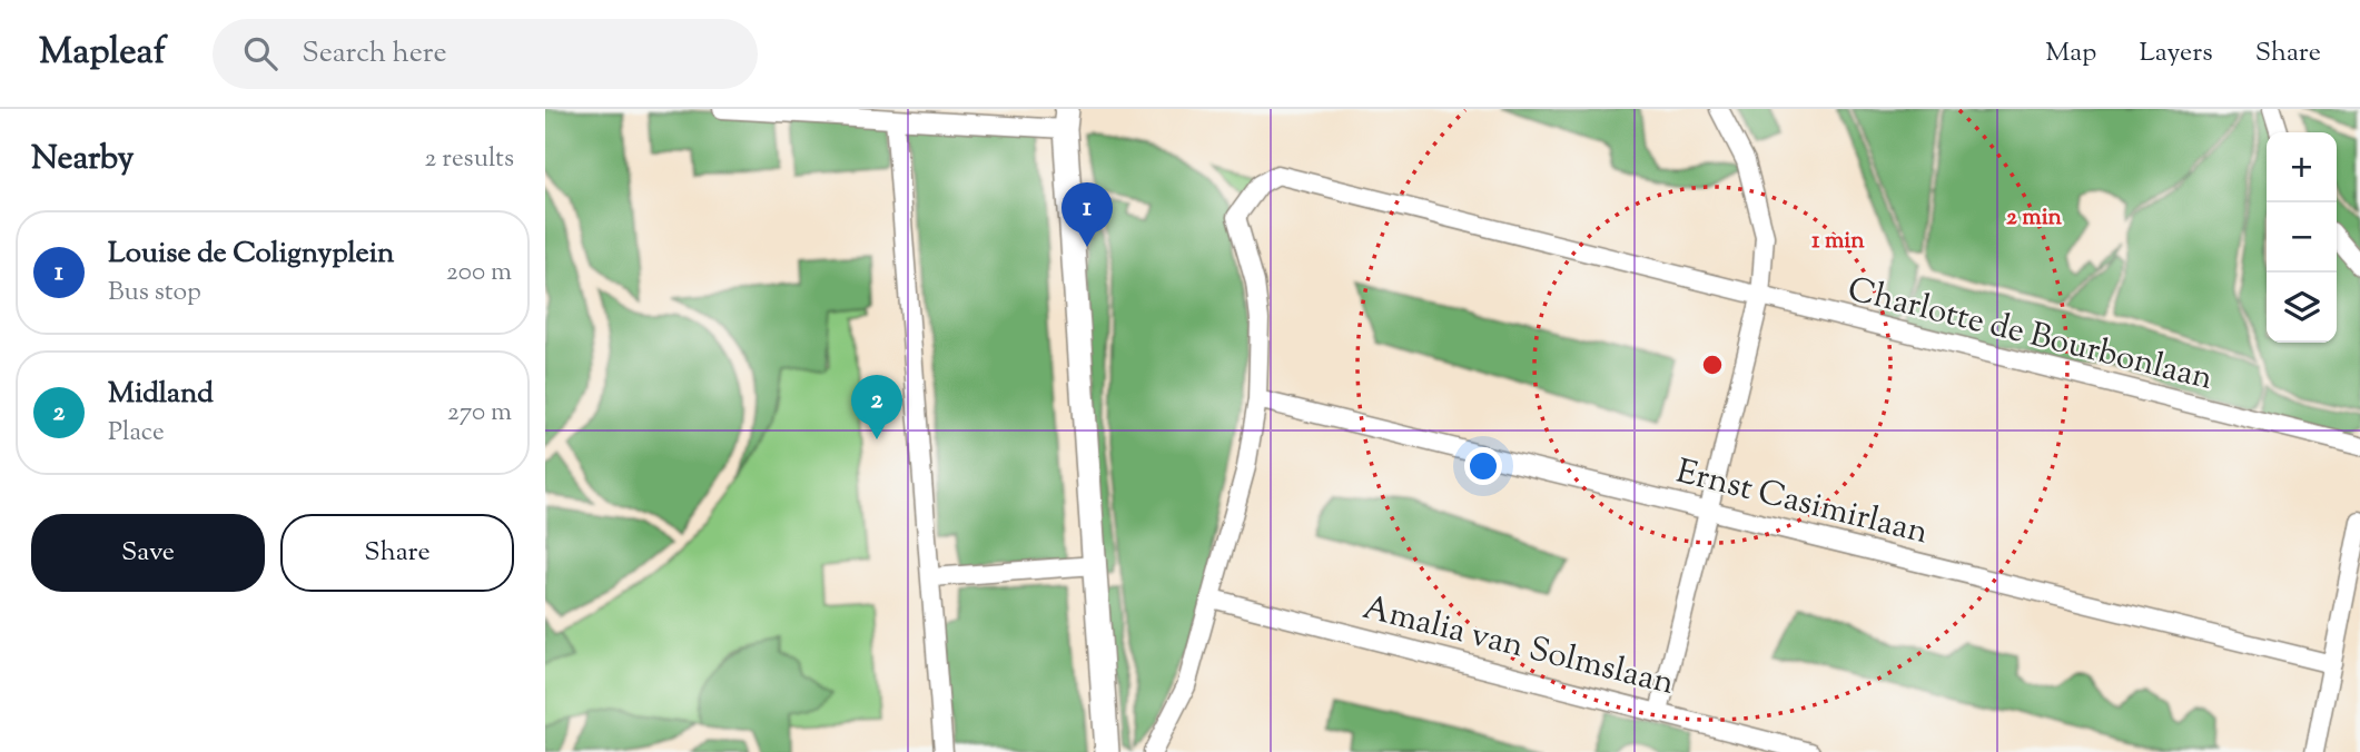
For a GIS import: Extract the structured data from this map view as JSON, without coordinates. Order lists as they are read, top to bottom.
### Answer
{
  "streets": {
    "street": ["Charlotte de Bourbonlaan", "Ernst Casimirlaan", "Amalia van Solmslaan"]
  },
  "crossings": [
    ["Charlotte de Bourbonlaan", "Ernst Casimirlaan"]
  ],
  "page": {
    "header": "Mapleaf",
    "search": "Search here",
    "nav": ["Map", "Layers", "Share"],
    "heading": ["Nearby", "2 results"],
    "map_buttons": ["+", "−"],
    "pins": ["1", "2"],
    "list": [
      {
        "mark": "1",
        "name": "Louise de Colignyplein",
        "note": "Bus stop",
        "value": "200 m"
      },
      {
        "mark": "2",
        "name": "Midland",
        "note": "Place",
        "value": "270 m"
      }
    ],
    "buttons": ["Save", "Share"]
  },
  "rings": ["2 min", "1 min"]
}
